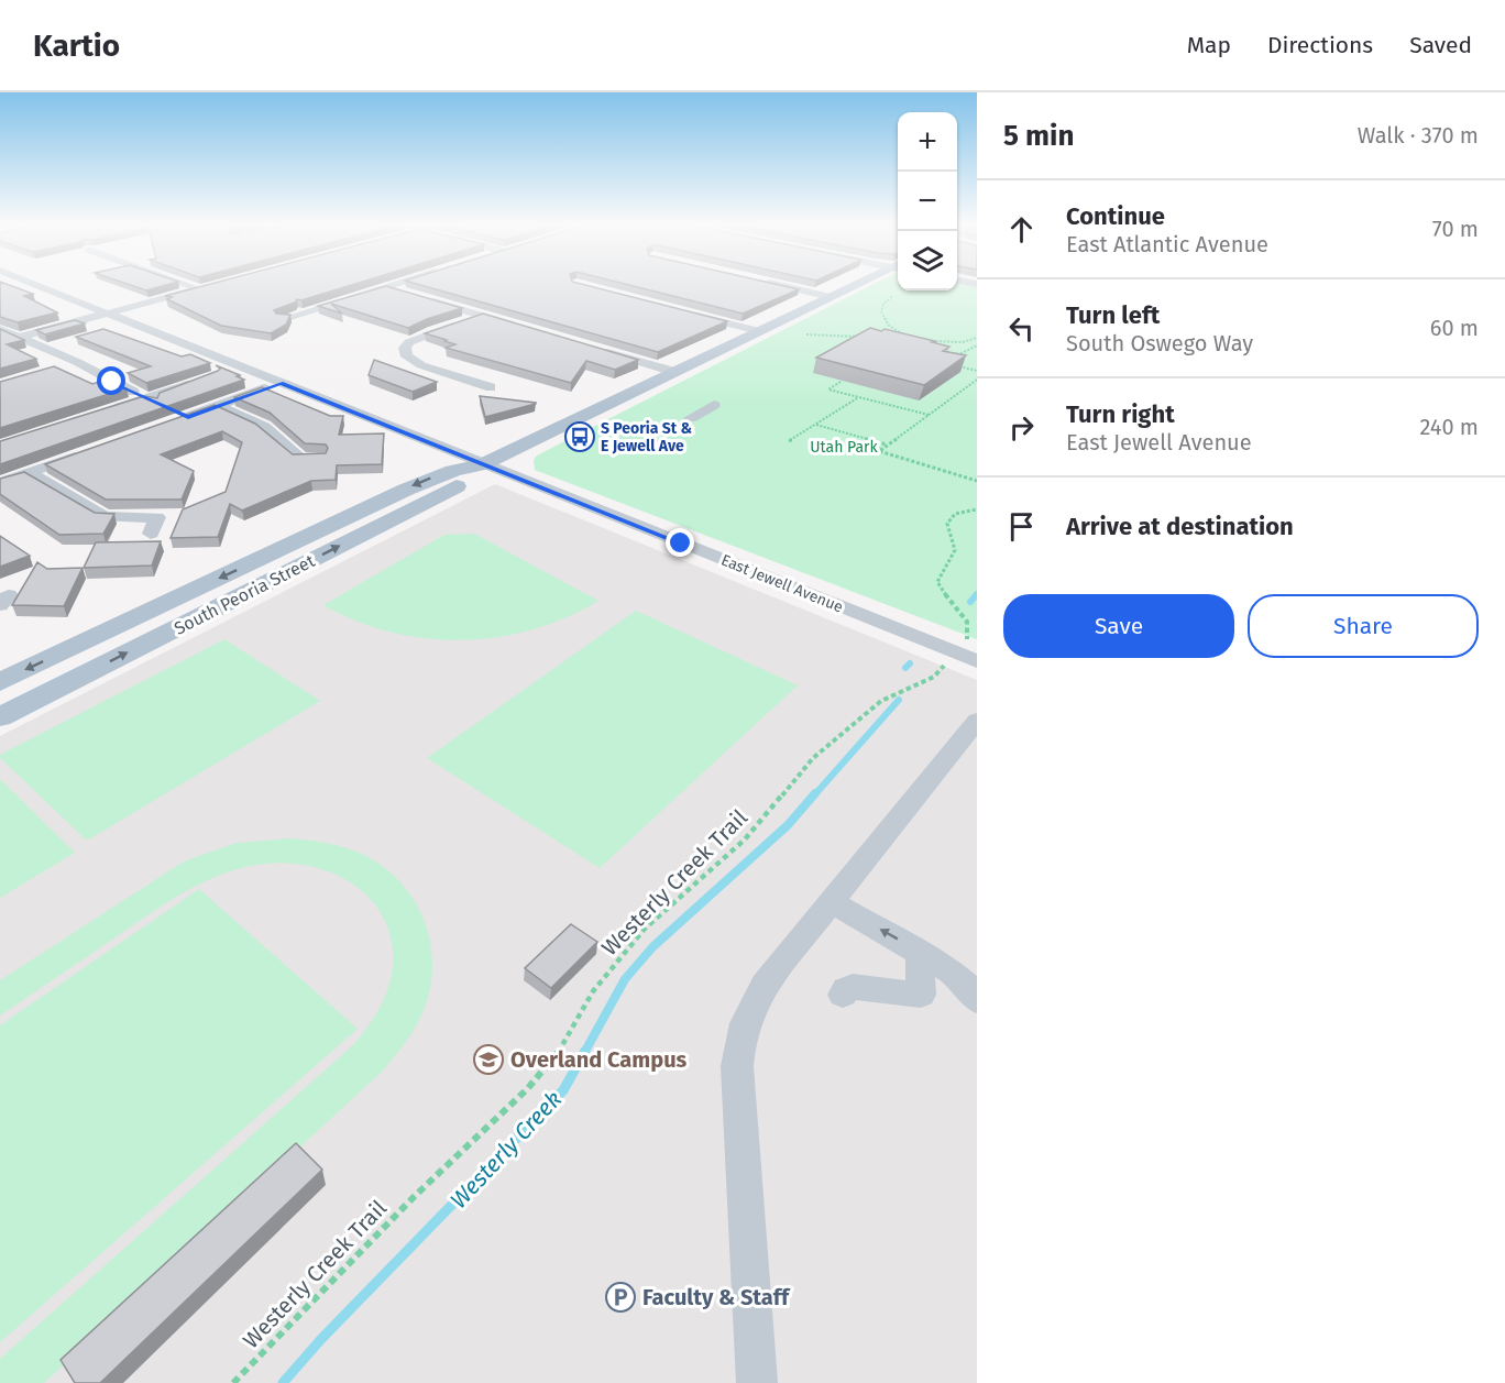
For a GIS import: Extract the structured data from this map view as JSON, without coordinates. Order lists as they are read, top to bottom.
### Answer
{
  "streets": {
    "main road": ["South Peoria Street"],
    "street": ["East Jewell Avenue"],
    "path": ["Westerly Creek Trail"]
  },
  "crossings": [
    ["East Jewell Avenue", "South Peoria Street"]
  ],
  "water": ["Westerly Creek"],
  "parks": ["Utah Park"],
  "places": {
    "bus stop": ["S Peoria St & E Jewell Ave"],
    "school or university": ["Overland Campus"],
    "parking": ["Faculty & Staff"]
  },
  "page": {
    "header": "Kartio",
    "nav": ["Map", "Directions", "Saved"],
    "heading": ["5 min", "Walk · 370 m"],
    "map_buttons": ["+", "−"],
    "list": [
      ["Continue", "East Atlantic Avenue", "70 m"],
      ["Turn left", "South Oswego Way", "60 m"],
      ["Turn right", "East Jewell Avenue", "240 m"],
      "Arrive at destination"
    ],
    "buttons": ["Save", "Share"]
  }
}
